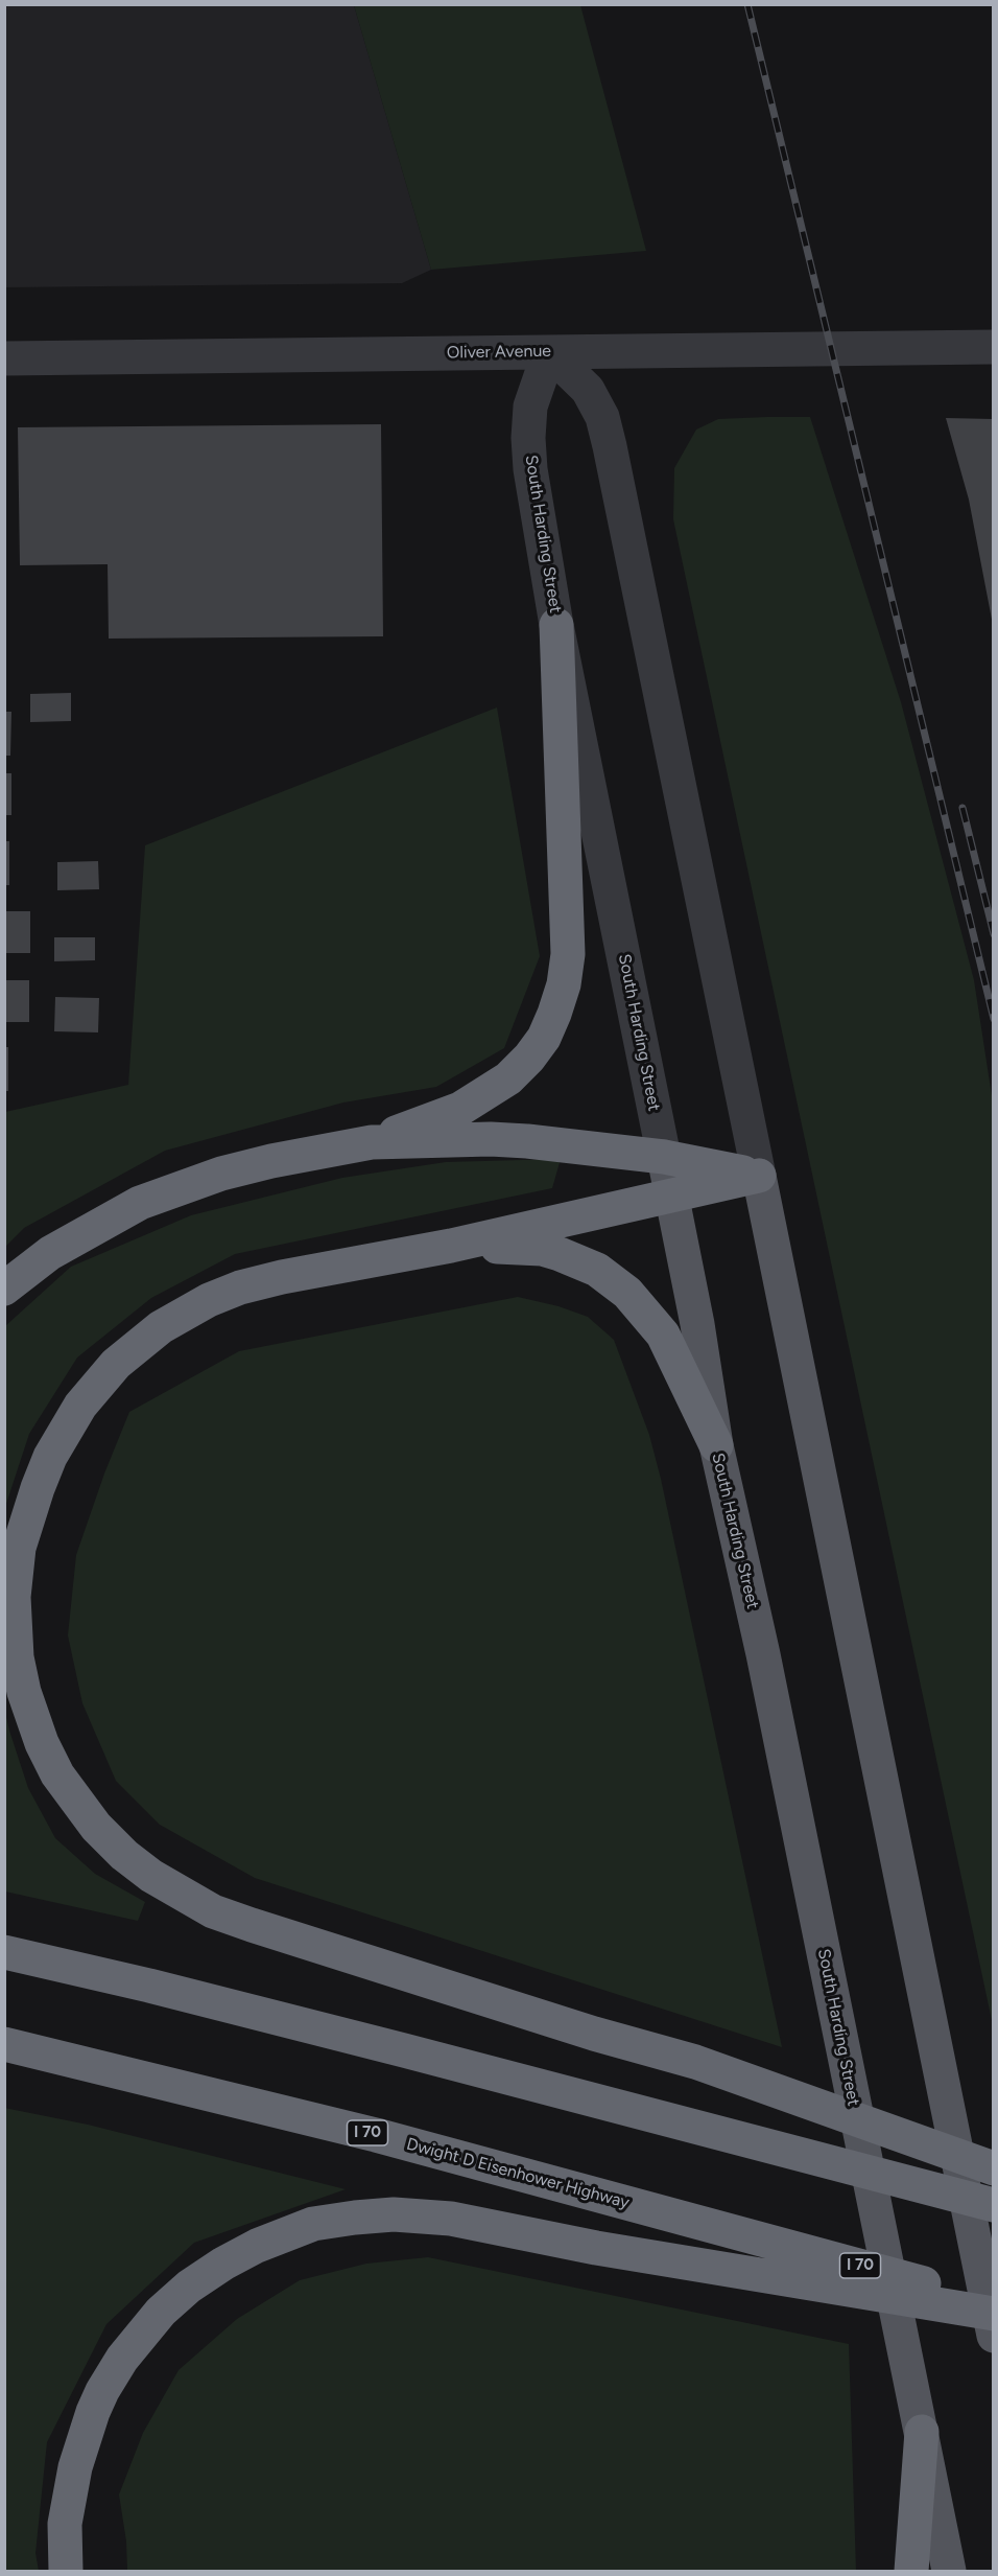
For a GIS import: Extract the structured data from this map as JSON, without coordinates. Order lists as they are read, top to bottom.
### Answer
{
  "streets": {
    "highway": ["I 70", "Dwight D Eisenhower Highway"],
    "main road": ["South Harding Street"],
    "street": ["Oliver Avenue"]
  },
  "crossings": [
    ["Oliver Avenue", "South Harding Street"]
  ]
}
